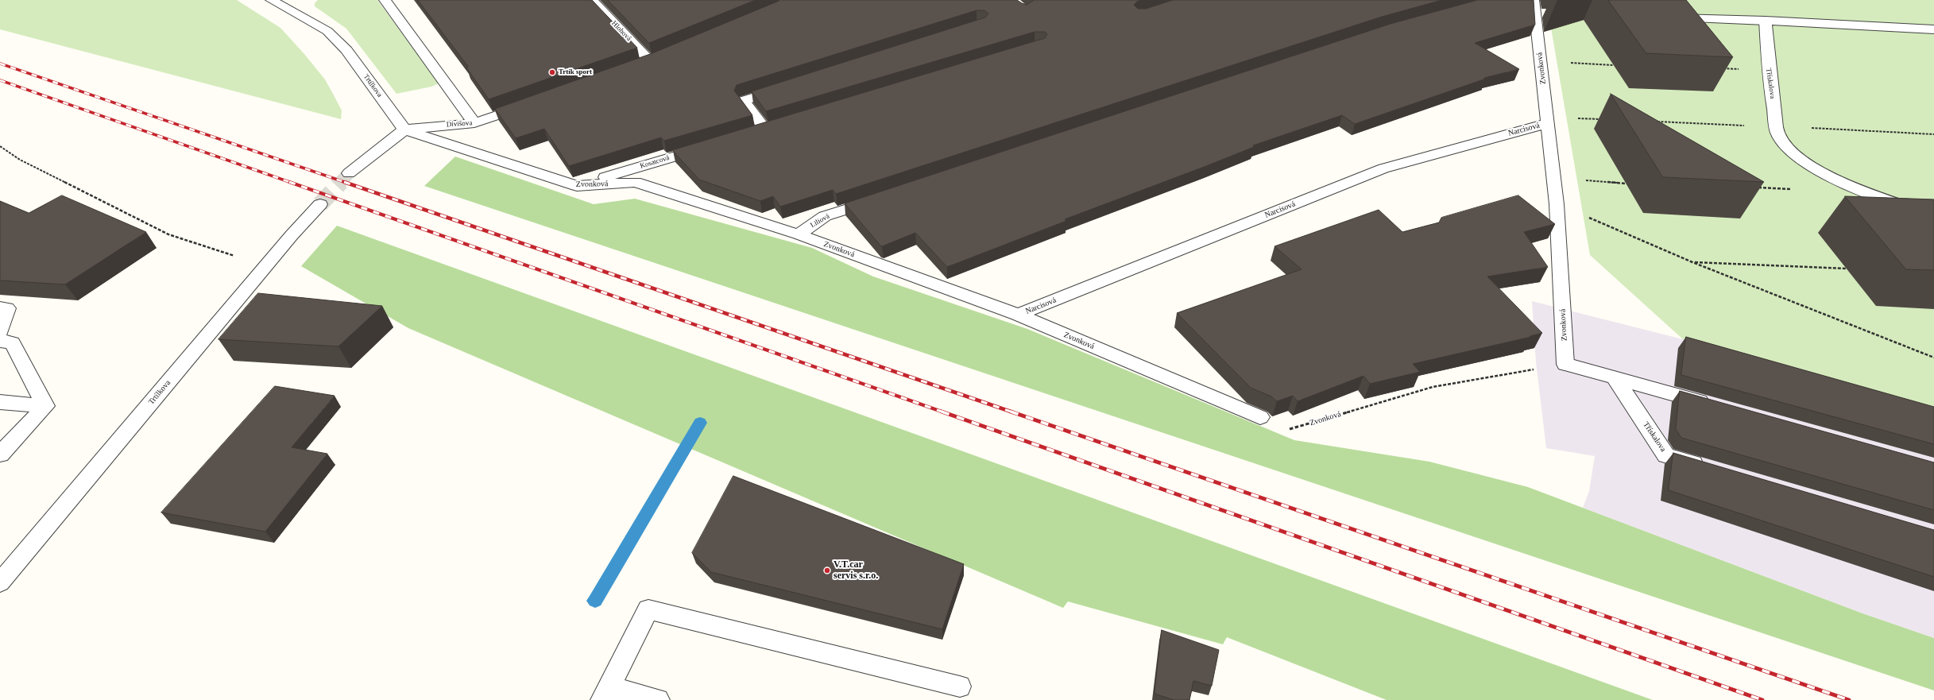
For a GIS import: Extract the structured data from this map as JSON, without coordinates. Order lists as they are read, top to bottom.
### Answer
{
  "streets": {
    "street": [
      "Hlohová",
      "Zvonková",
      "Třískalova",
      "Trtílkova",
      "Divišova",
      "Narcisová",
      "Kosatcová",
      "Liliová"
    ]
  },
  "crossings": [
    ["Zvonková", "Trtílkova"],
    ["Zvonková", "Divišova"],
    ["Zvonková", "Narcisová"],
    ["Zvonková", "Kosatcová"],
    ["Zvonková", "Liliová"],
    ["Trtílkova", "Divišova"]
  ],
  "places": ["Trtík sport", "V.T.car servis s.r.o."]
}
